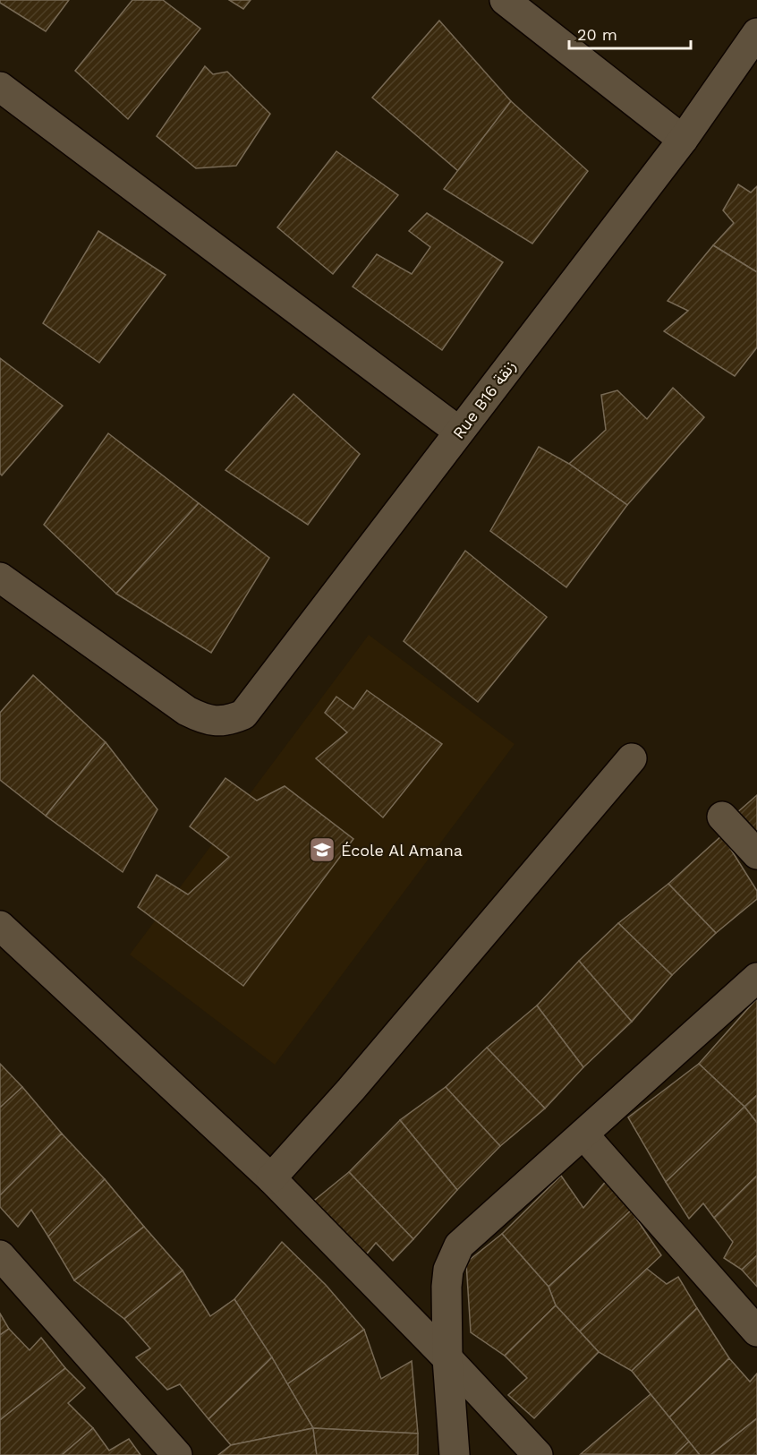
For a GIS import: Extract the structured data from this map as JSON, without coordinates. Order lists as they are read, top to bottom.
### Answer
{
  "streets": {
    "street": ["Rue B16 زنقة"]
  },
  "places": {
    "school or university": ["École Al Amana"]
  },
  "scale_bar": "20 m"
}
